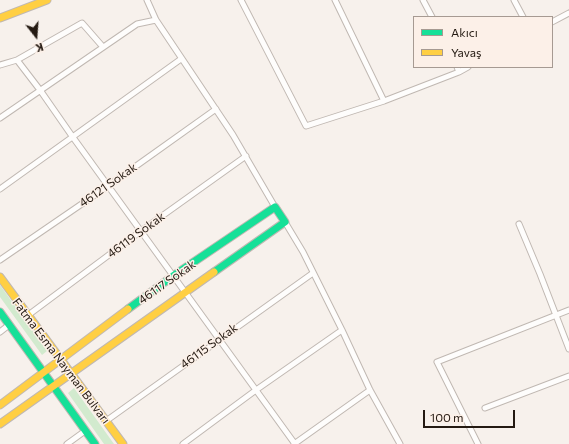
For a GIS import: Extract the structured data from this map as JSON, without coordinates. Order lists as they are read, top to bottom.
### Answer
{
  "streets": {
    "street": [
      "46121 Sokak",
      "46119 Sokak",
      "46117 Sokak",
      "46115 Sokak",
      "Fatma Esma Nayman Bulvarı"
    ]
  },
  "crossings": [
    ["46119 Sokak", "Fatma Esma Nayman Bulvarı"],
    ["46117 Sokak", "Fatma Esma Nayman Bulvarı"],
    ["46115 Sokak", "Fatma Esma Nayman Bulvarı"]
  ],
  "legend": ["Akıcı", "Yavaş"],
  "scale_bar": "100 m",
  "north": "bottom"
}
